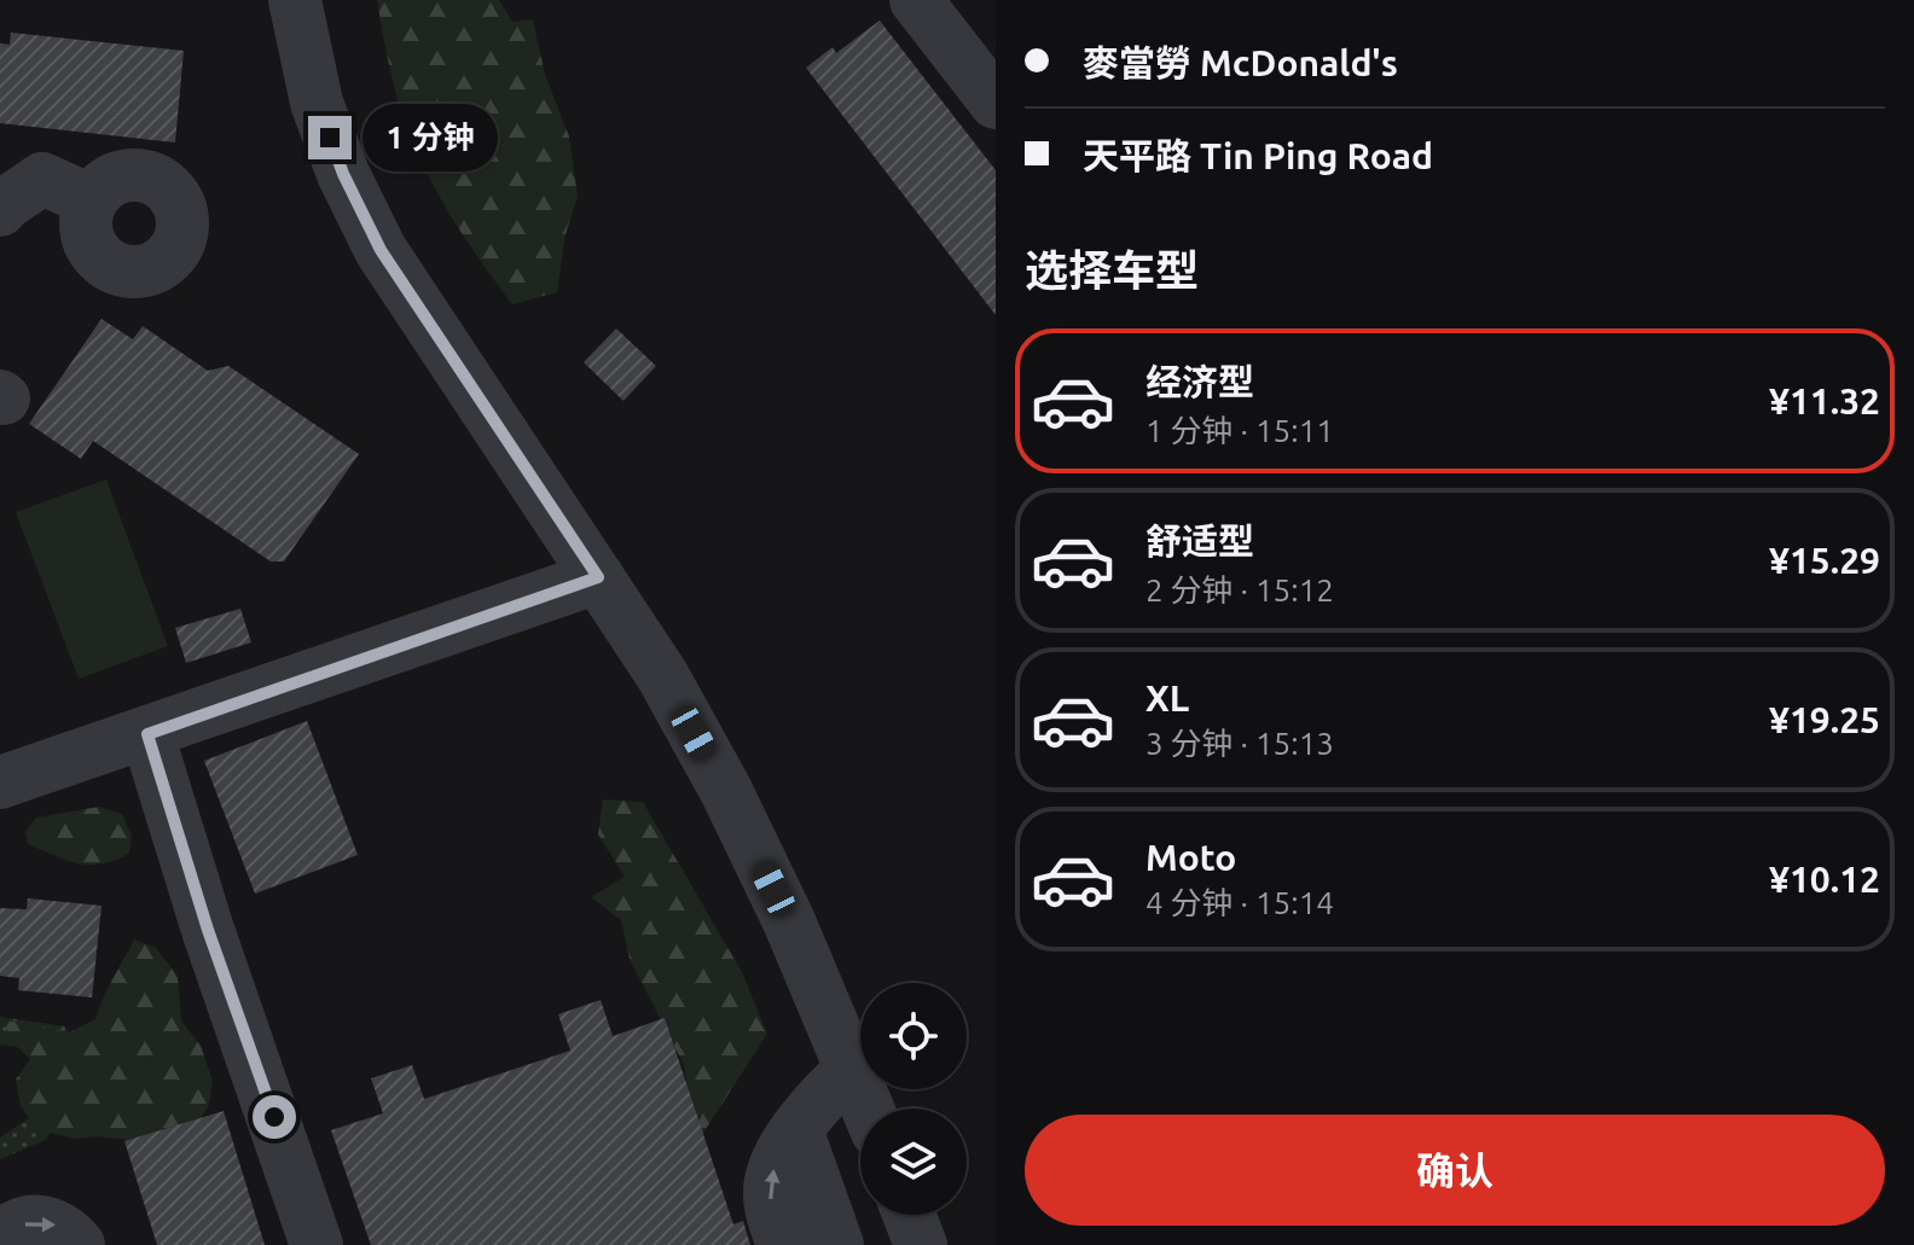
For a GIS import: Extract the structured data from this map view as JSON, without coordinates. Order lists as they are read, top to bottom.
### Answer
{
  "page": {
    "banner": ["麥當勞 McDonald's", "天平路 Tin Ping Road"],
    "bubble": "1 分钟",
    "heading": "选择车型",
    "list": [
      {
        "name": "经济型",
        "note": "1 分钟 · 15:11",
        "value": "¥11.32"
      },
      {
        "name": "舒适型",
        "note": "2 分钟 · 15:12",
        "value": "¥15.29"
      },
      {
        "name": "XL",
        "note": "3 分钟 · 15:13",
        "value": "¥19.25"
      },
      {
        "name": "Moto",
        "note": "4 分钟 · 15:14",
        "value": "¥10.12"
      }
    ],
    "buttons": "确认"
  }
}
